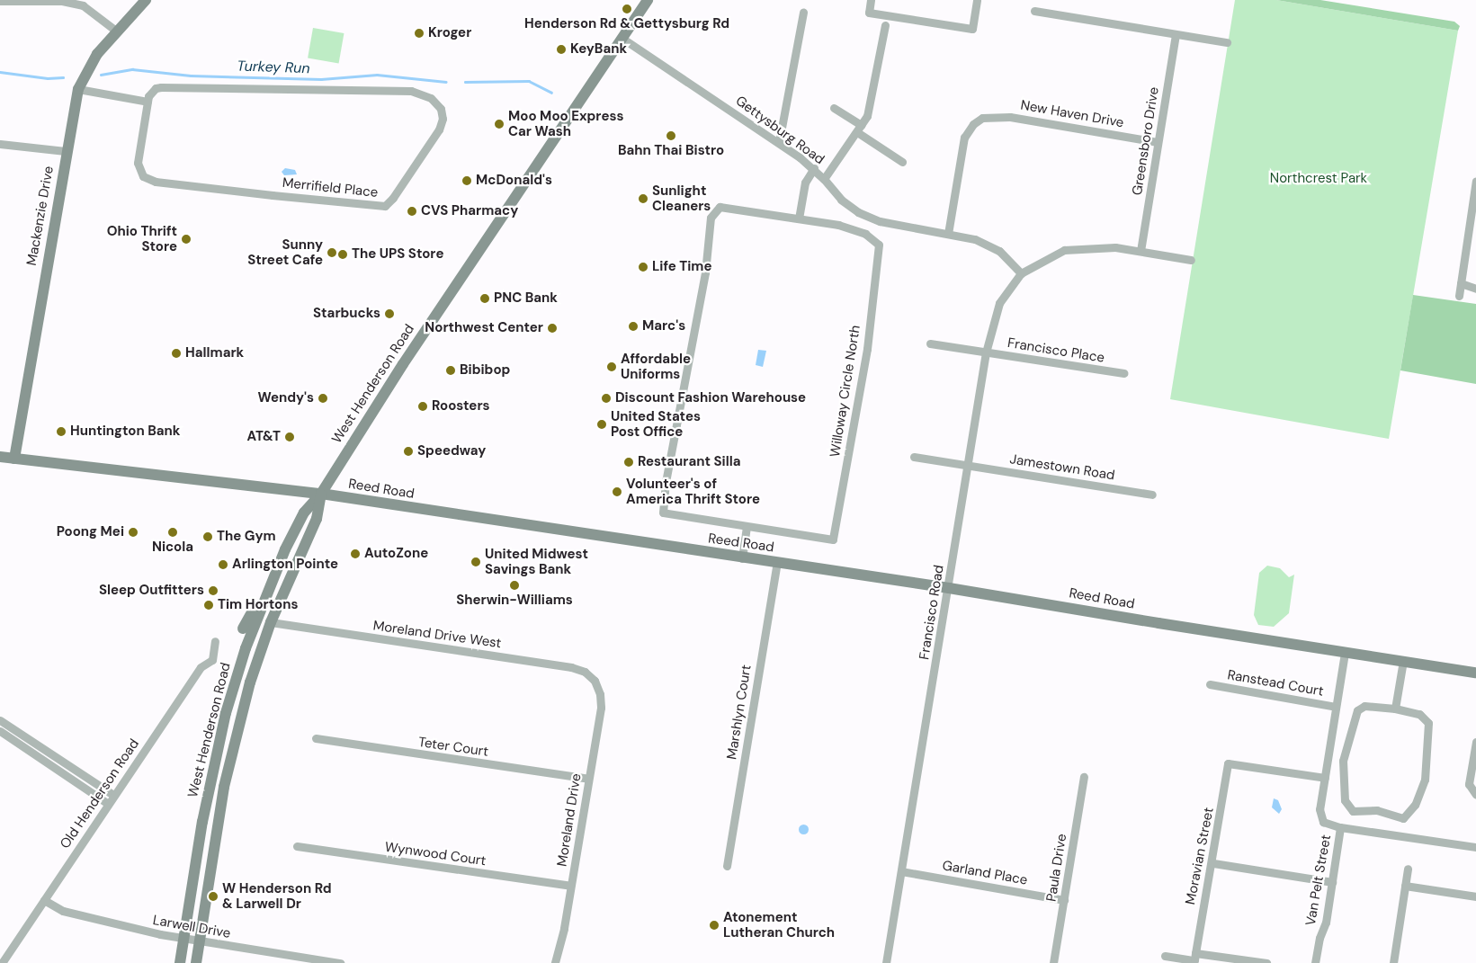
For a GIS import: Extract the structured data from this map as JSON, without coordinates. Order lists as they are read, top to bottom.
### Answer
{
  "streets": {
    "main road": ["Mackenzie Drive", "West Henderson Road", "Reed Road"],
    "street": [
      "New Haven Drive",
      "Gettysburg Road",
      "Greensboro Drive",
      "Merrifield Place",
      "Francisco Place",
      "Willoway Circle North",
      "Jamestown Road",
      "Francisco Road",
      "Moreland Drive West",
      "Ranstead Court",
      "Marshlyn Court",
      "Teter Court",
      "Old Henderson Road",
      "Moreland Drive",
      "Wynwood Court",
      "Moravian Street",
      "Paula Drive",
      "Garland Place",
      "Van Pelt Street",
      "Larwell Drive"
    ]
  },
  "crossings": [
    ["New Haven Drive", "Gettysburg Road"],
    ["New Haven Drive", "Greensboro Drive"],
    ["Gettysburg Road", "West Henderson Road"],
    ["Gettysburg Road", "Francisco Road"],
    ["Mackenzie Drive", "Reed Road"],
    ["Francisco Place", "Francisco Road"],
    ["West Henderson Road", "Reed Road"],
    ["West Henderson Road", "Moreland Drive West"],
    ["West Henderson Road", "Larwell Drive"],
    ["Jamestown Road", "Francisco Road"],
    ["Reed Road", "Francisco Road"],
    ["Reed Road", "Marshlyn Court"],
    ["Francisco Road", "Garland Place"],
    ["Moreland Drive West", "Moreland Drive"],
    ["Teter Court", "Moreland Drive"],
    ["Old Henderson Road", "Larwell Drive"],
    ["Moreland Drive", "Wynwood Court"],
    ["Paula Drive", "Garland Place"]
  ],
  "water": ["Turkey Run"],
  "parks": ["Northcrest Park"],
  "places": [
    "Henderson Rd & Gettysburg Rd",
    "Kroger",
    "KeyBank",
    "Moo Moo Express Car Wash",
    "Bahn Thai Bistro",
    "McDonald's",
    "Sunlight Cleaners",
    "CVS Pharmacy",
    "Ohio Thrift Store",
    "Sunny Street Cafe",
    "The UPS Store",
    "Life Time",
    "PNC Bank",
    "Starbucks",
    "Marc's",
    "Northwest Center",
    "Hallmark",
    "Affordable Uniforms",
    "Bibibop",
    "Wendy's",
    "Discount Fashion Warehouse",
    "Roosters",
    "United States Post Office",
    "Huntington Bank",
    "AT&T",
    "Speedway",
    "Restaurant Silla",
    "Volunteer's of America Thrift Store",
    "Poong Mei",
    "Nicola",
    "The Gym",
    "AutoZone",
    "United Midwest Savings Bank",
    "Arlington Pointe",
    "Sherwin-Williams",
    "Sleep Outfitters",
    "Tim Hortons",
    "W Henderson Rd & Larwell Dr",
    "Atonement Lutheran Church"
  ]
}
